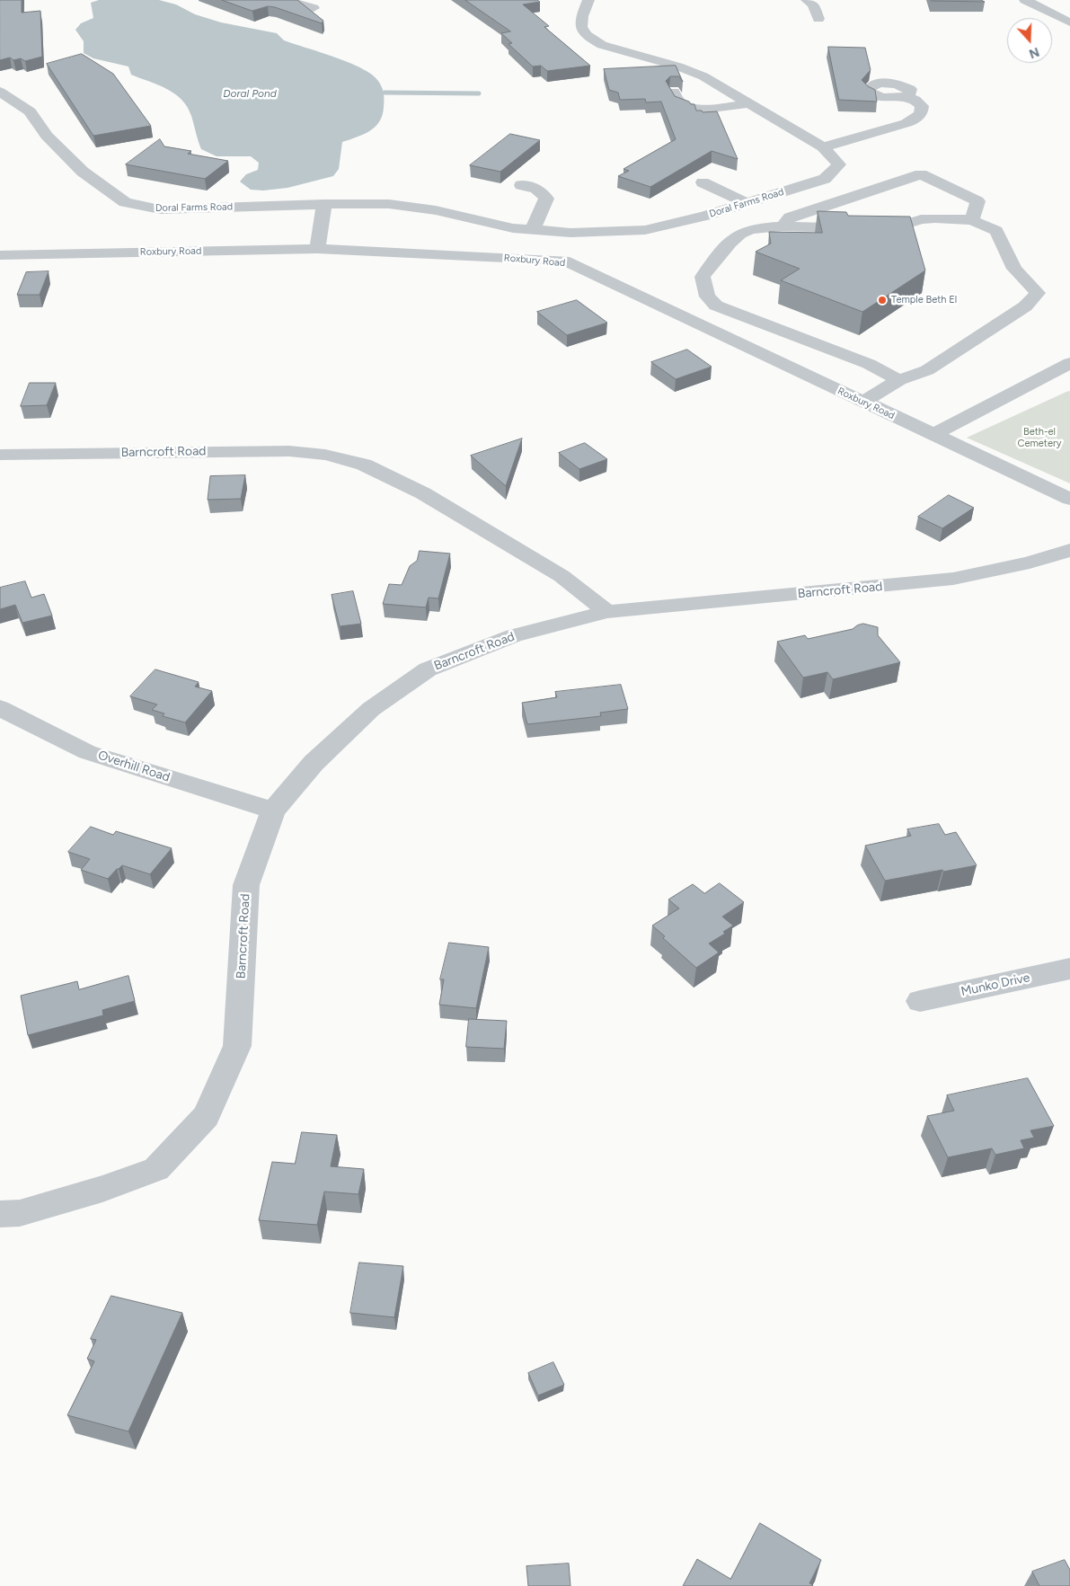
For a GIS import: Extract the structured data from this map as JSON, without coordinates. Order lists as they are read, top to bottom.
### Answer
{
  "streets": {
    "street": [
      "Doral Farms Road",
      "Roxbury Road",
      "Barncroft Road",
      "Overhill Road",
      "Munko Drive"
    ]
  },
  "crossings": [
    ["Barncroft Road", "Overhill Road"]
  ],
  "water": ["Doral Pond"],
  "parks": ["Beth-el Cemetery"],
  "places": ["Temple Beth El"],
  "north": "bottom"
}
